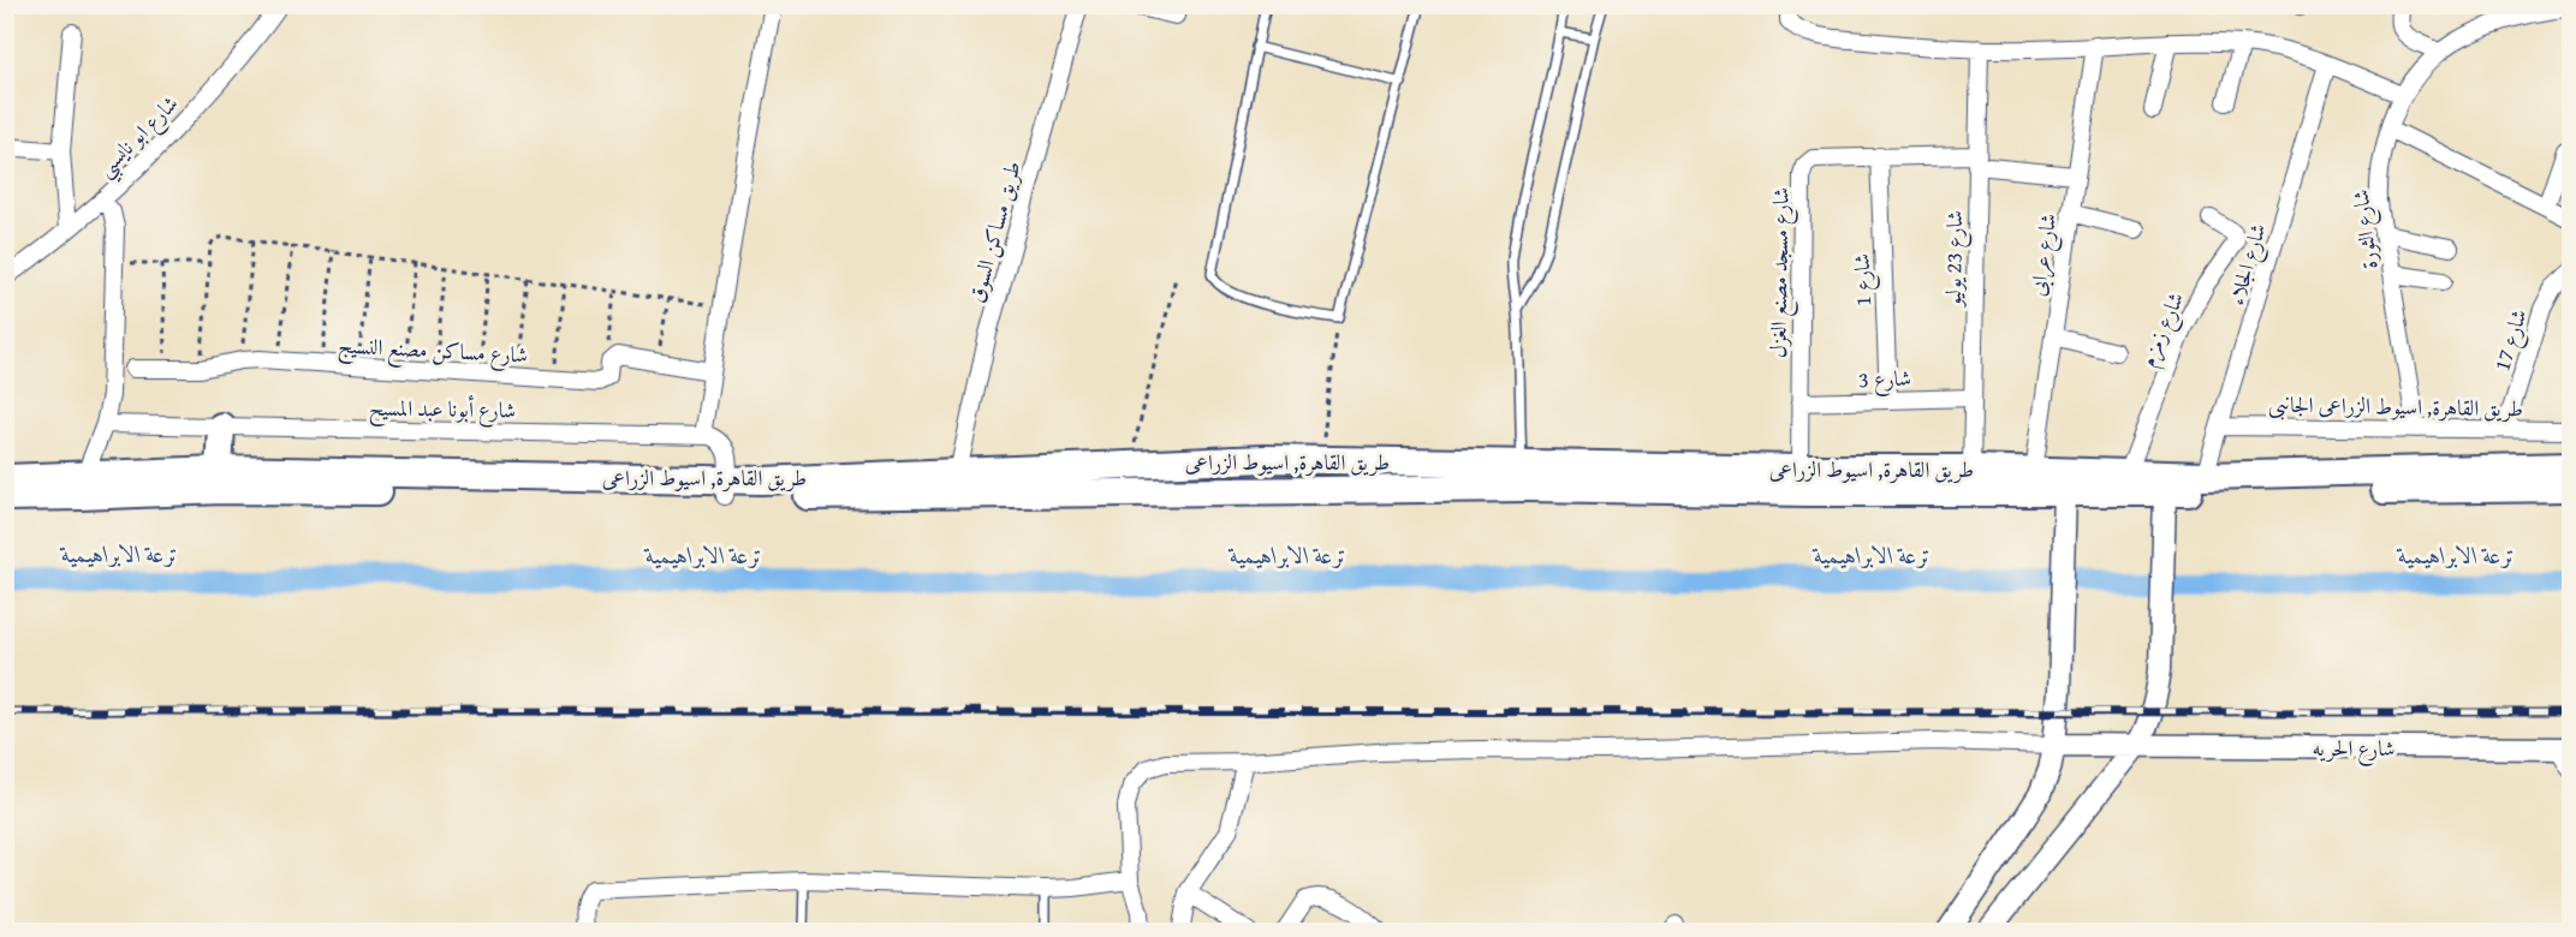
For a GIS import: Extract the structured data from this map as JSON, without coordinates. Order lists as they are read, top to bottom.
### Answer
{
  "streets": {
    "highway": ["طريق القاهرة, اسيوط الزراعى"],
    "main road": ["شارع الحريه"],
    "street": [
      "شارع ابو نايسبي",
      "شارع الثورة",
      "طريق مساكن السوق",
      "شارع عرابى",
      "شارع 23 يوليو",
      "شارع الجلاء",
      "شارع مسجد مصنع الغزل",
      "شارع 1",
      "شارع زمزم",
      "شارع 17",
      "شارع مساكن مصنع النسيج",
      "شارع 3",
      "طريق القاهرة, اسيوط الزراعى الجانبى",
      "شارع أبونا عبد المسيح"
    ]
  },
  "crossings": [
    ["شارع الثورة", "طريق القاهرة, اسيوط الزراعى الجانبى"],
    ["طريق مساكن السوق", "طريق القاهرة, اسيوط الزراعى"],
    ["شارع عرابى", "شارع مسجد مصنع الغزل"],
    ["شارع عرابى", "طريق القاهرة, اسيوط الزراعى"],
    ["شارع 23 يوليو", "شارع مسجد مصنع الغزل"],
    ["شارع 23 يوليو", "شارع 3"],
    ["شارع 23 يوليو", "طريق القاهرة, اسيوط الزراعى"],
    ["شارع الجلاء", "طريق القاهرة, اسيوط الزراعى الجانبى"],
    ["شارع الجلاء", "طريق القاهرة, اسيوط الزراعى"],
    ["شارع مسجد مصنع الغزل", "شارع 1"],
    ["شارع مسجد مصنع الغزل", "شارع 3"],
    ["شارع مسجد مصنع الغزل", "طريق القاهرة, اسيوط الزراعى"],
    ["شارع 1", "شارع 3"],
    ["شارع زمزم", "طريق القاهرة, اسيوط الزراعى"],
    ["شارع 17", "طريق القاهرة, اسيوط الزراعى الجانبى"]
  ],
  "water": ["ترعة الابراهيمية"]
}
